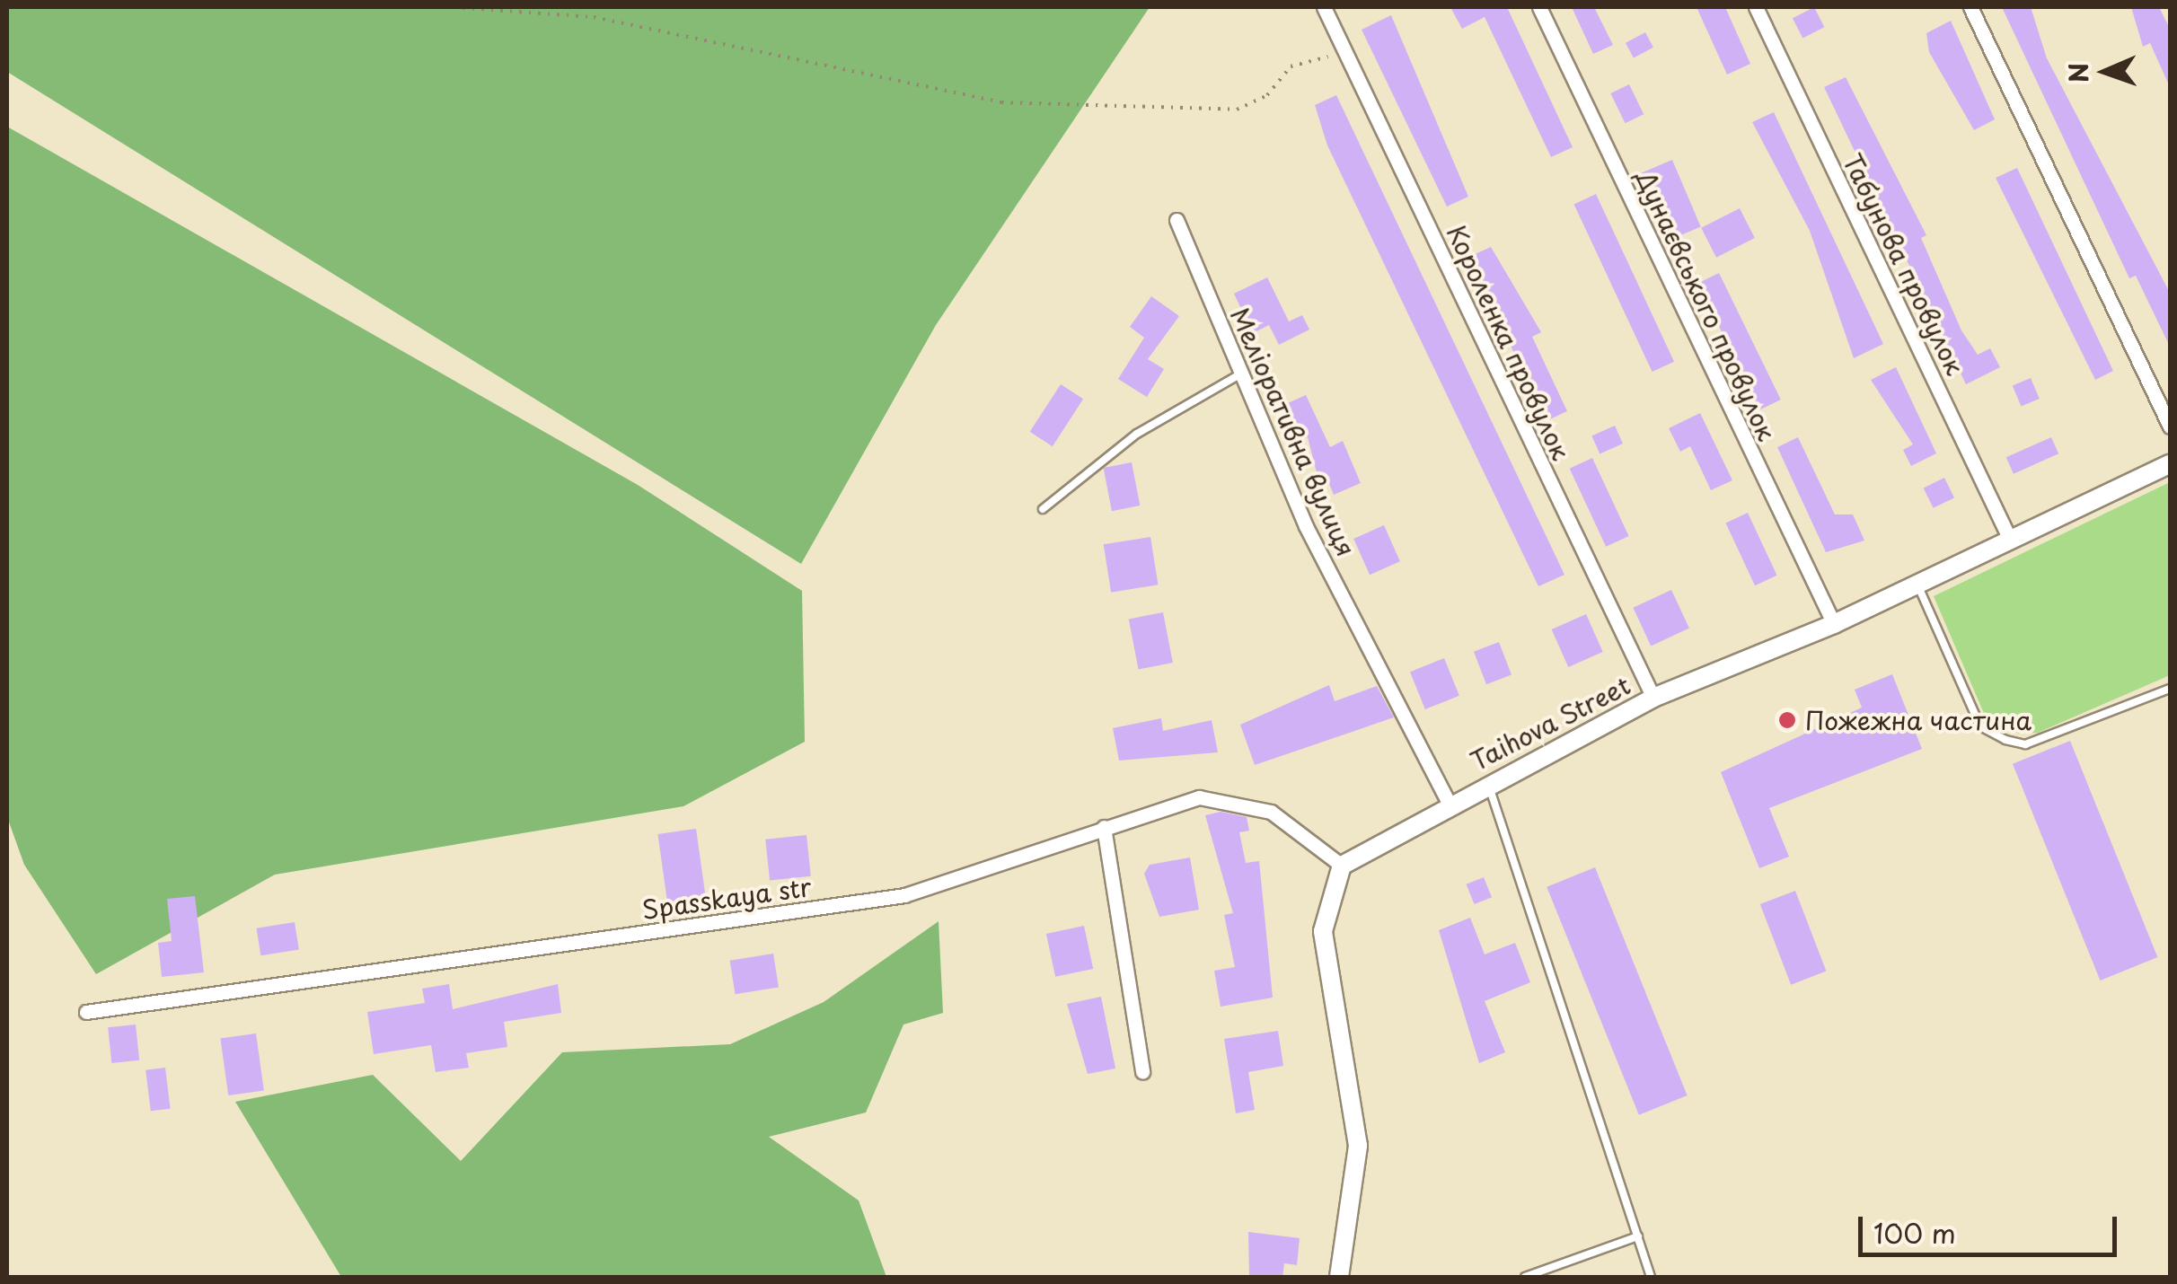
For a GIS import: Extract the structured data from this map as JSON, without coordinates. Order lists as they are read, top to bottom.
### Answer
{
  "streets": {
    "street": [
      "Табунова провулок",
      "Дунаєвського провулок",
      "Короленка провулок",
      "Меліоративна вулиця",
      "Taihova Street",
      "Spasskaya str"
    ]
  },
  "crossings": [
    ["Табунова провулок", "Taihova Street"],
    ["Дунаєвського провулок", "Taihova Street"],
    ["Короленка провулок", "Taihova Street"],
    ["Меліоративна вулиця", "Taihova Street"],
    ["Taihova Street", "Spasskaya str"]
  ],
  "places": ["Пожежна частина"],
  "scale_bar": "100 m",
  "north": "left"
}
